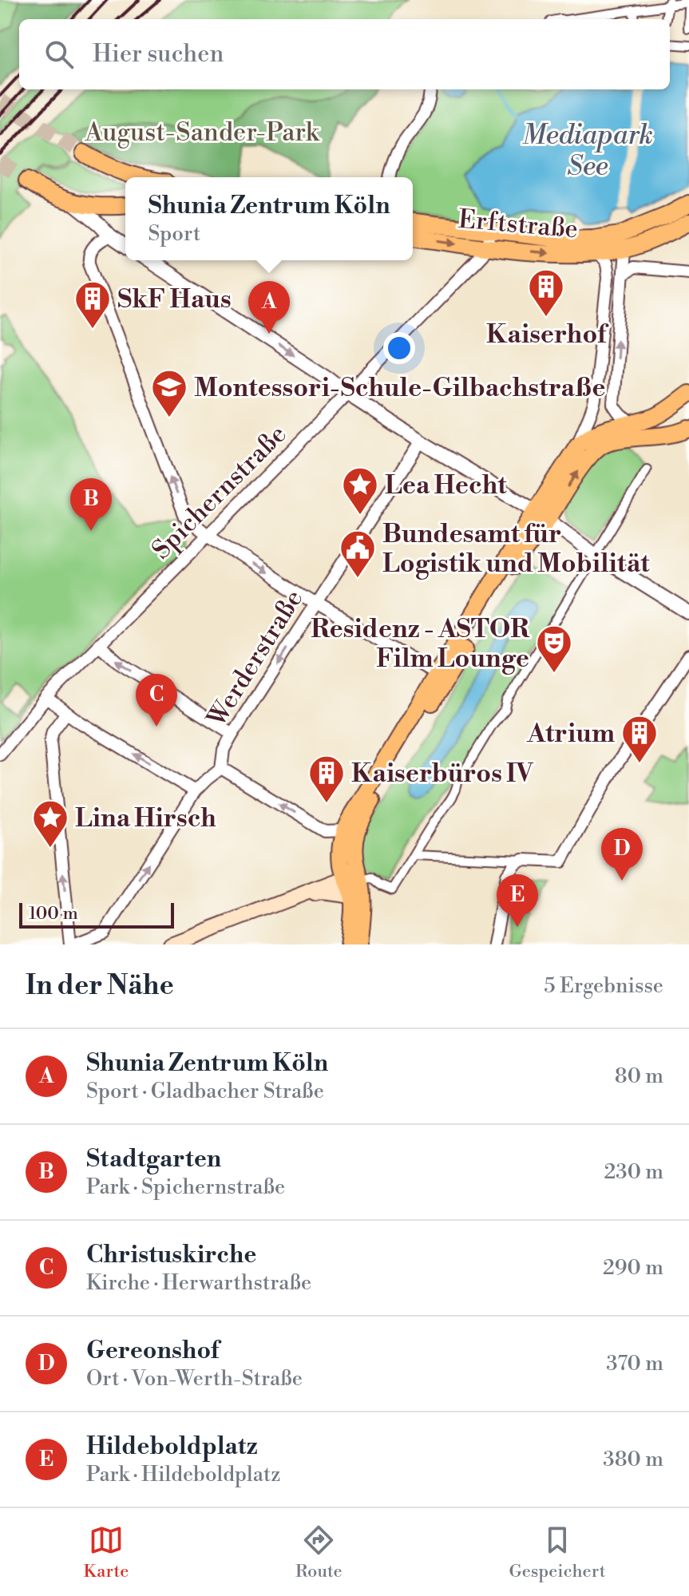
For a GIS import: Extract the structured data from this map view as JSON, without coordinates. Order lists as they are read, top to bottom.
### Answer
{
  "streets": {
    "main road": ["Erftstraße"],
    "street": ["Spichernstraße", "Werderstraße"]
  },
  "crossings": [
    ["Erftstraße", "Spichernstraße"]
  ],
  "water": ["Mediapark See"],
  "parks": ["August-Sander-Park"],
  "places": {
    "building": [
      "Kaiserhof",
      "SkF Haus",
      "Atrium",
      "Kaiserbüros IV"
    ],
    "school or university": ["Montessori-Schule-Gilbachstraße"],
    "place": ["Lea Hecht", "Lina Hirsch"],
    "public building": ["Bundesamt für Logistik und Mobilität"],
    "theatre": ["Residenz - ASTOR Film Lounge"]
  },
  "scale_bar": "100 m",
  "page": {
    "search": "Hier suchen",
    "popup": ["Shunia Zentrum Köln", "Sport"],
    "pins": [
      "A",
      "B",
      "C",
      "D",
      "E"
    ],
    "scale": "100 m",
    "heading": ["In der Nähe", "5 Ergebnisse"],
    "list": [
      {
        "mark": "A",
        "name": "Shunia Zentrum Köln",
        "note": "Sport · Gladbacher Straße",
        "value": "80 m"
      },
      {
        "mark": "B",
        "name": "Stadtgarten",
        "note": "Park · Spichernstraße",
        "value": "230 m"
      },
      {
        "mark": "C",
        "name": "Christuskirche",
        "note": "Kirche · Herwarthstraße",
        "value": "290 m"
      },
      {
        "mark": "D",
        "name": "Gereonshof",
        "note": "Ort · Von-Werth-Straße",
        "value": "370 m"
      },
      {
        "mark": "E",
        "name": "Hildeboldplatz",
        "note": "Park · Hildeboldplatz",
        "value": "380 m"
      }
    ],
    "nav": ["Karte", "Route", "Gespeichert"]
  }
}
